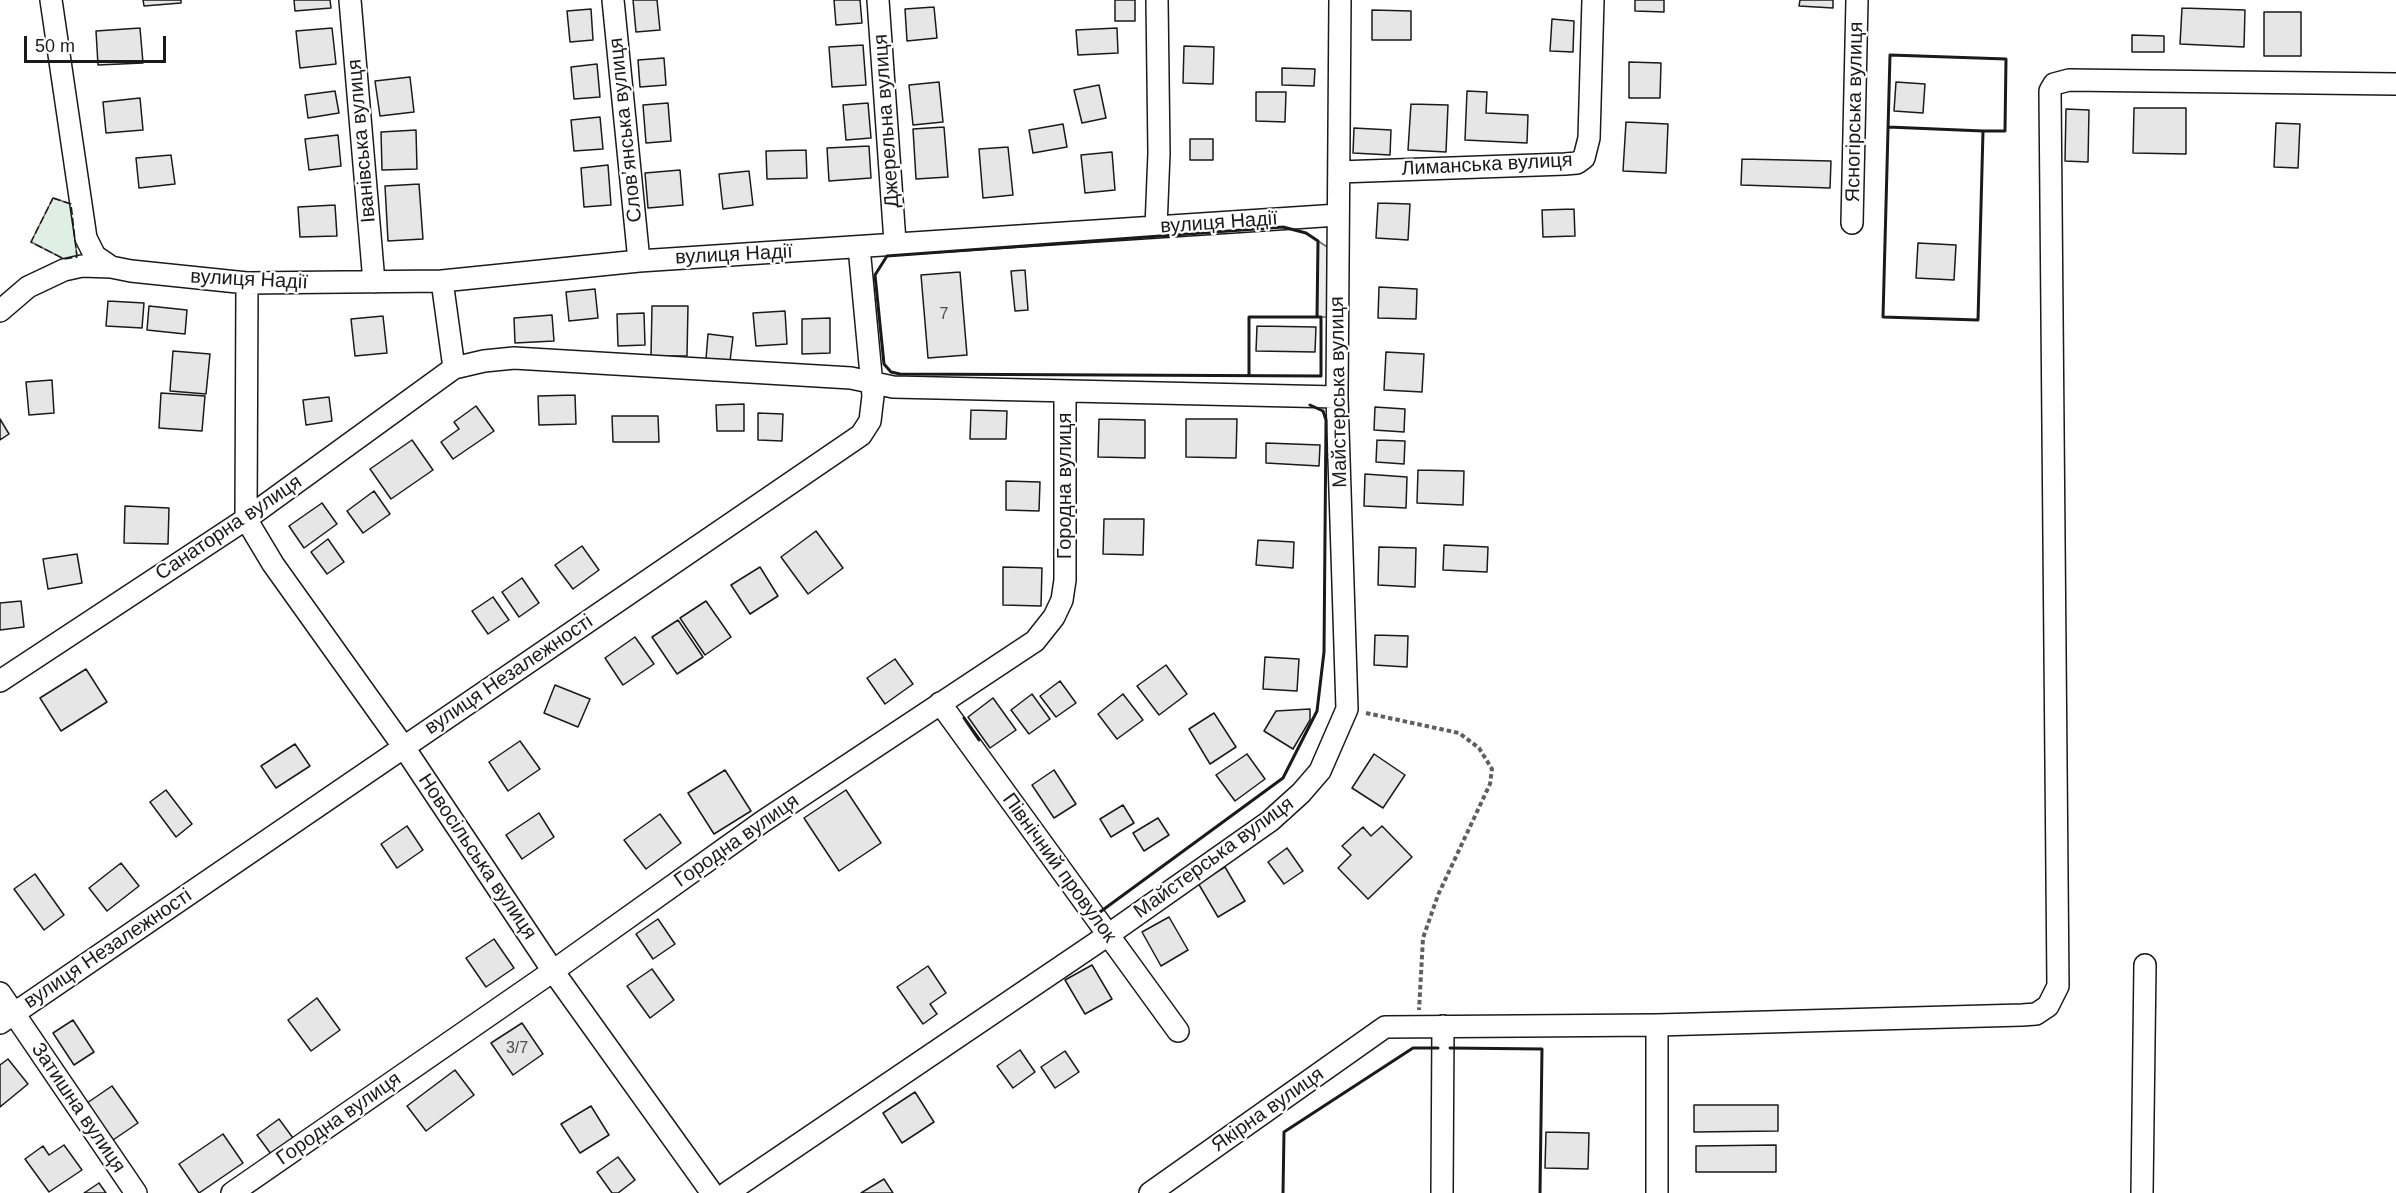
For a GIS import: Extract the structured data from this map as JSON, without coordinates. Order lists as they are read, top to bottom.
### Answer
{
  "streets": {
    "street": [
      "Ясногірська вулиця",
      "Джерельна вулиця",
      "Словʼянська вулиця",
      "Іванівська вулиця",
      "Лиманська вулиця",
      "вулиця Надії",
      "Майстерська вулиця",
      "Городна вулиця",
      "Санаторна вулиця",
      "вулиця Незалежності",
      "Новосільська вулиця",
      "Північний провулок",
      "Затишна вулиця",
      "Якірна вулиця"
    ]
  },
  "crossings": [
    ["Джерельна вулиця", "вулиця Надії"],
    ["Словʼянська вулиця", "вулиця Надії"],
    ["Іванівська вулиця", "вулиця Надії"],
    ["Лиманська вулиця", "Майстерська вулиця"],
    ["вулиця Надії", "Майстерська вулиця"],
    ["вулиця Надії", "вулиця Незалежності"],
    ["Майстерська вулиця", "Північний провулок"],
    ["Городна вулиця", "Новосільська вулиця"],
    ["Городна вулиця", "Північний провулок"],
    ["Санаторна вулиця", "Новосільська вулиця"],
    ["вулиця Незалежності", "Новосільська вулиця"],
    ["вулиця Незалежності", "Затишна вулиця"]
  ],
  "house_numbers": ["7", "3/7"],
  "scale_bar": "50 m"
}
